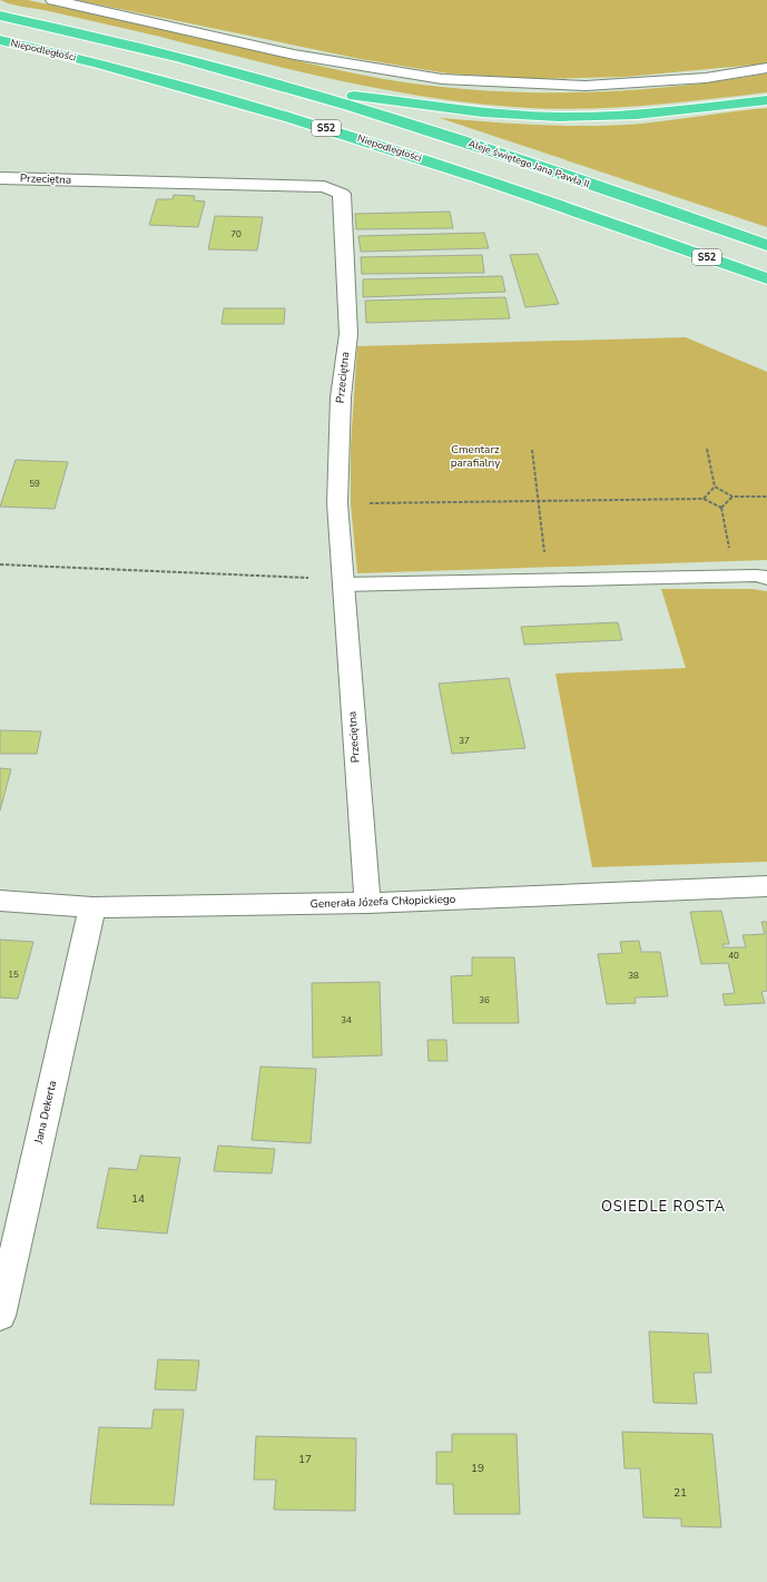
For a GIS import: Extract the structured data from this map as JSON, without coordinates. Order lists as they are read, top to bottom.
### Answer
{
  "streets": {
    "highway": ["Niepodległości", "S52", "Aleje świętego Jana Pawła II"],
    "street": ["Przeciętna", "Generała Józefa Chłopickiego", "Jana Dekerta"]
  },
  "crossings": [
    ["Niepodległości", "S52"],
    ["S52", "Aleje świętego Jana Pawła II"],
    ["Przeciętna", "Generała Józefa Chłopickiego"],
    ["Generała Józefa Chłopickiego", "Jana Dekerta"]
  ],
  "districts": ["OSIEDLE ROSTA"],
  "parks": ["Cmentarz parafialny"],
  "house_numbers": [
    "70",
    "59",
    "37",
    "40",
    "15",
    "38",
    "36",
    "34",
    "14",
    "17",
    "19",
    "21"
  ]
}
